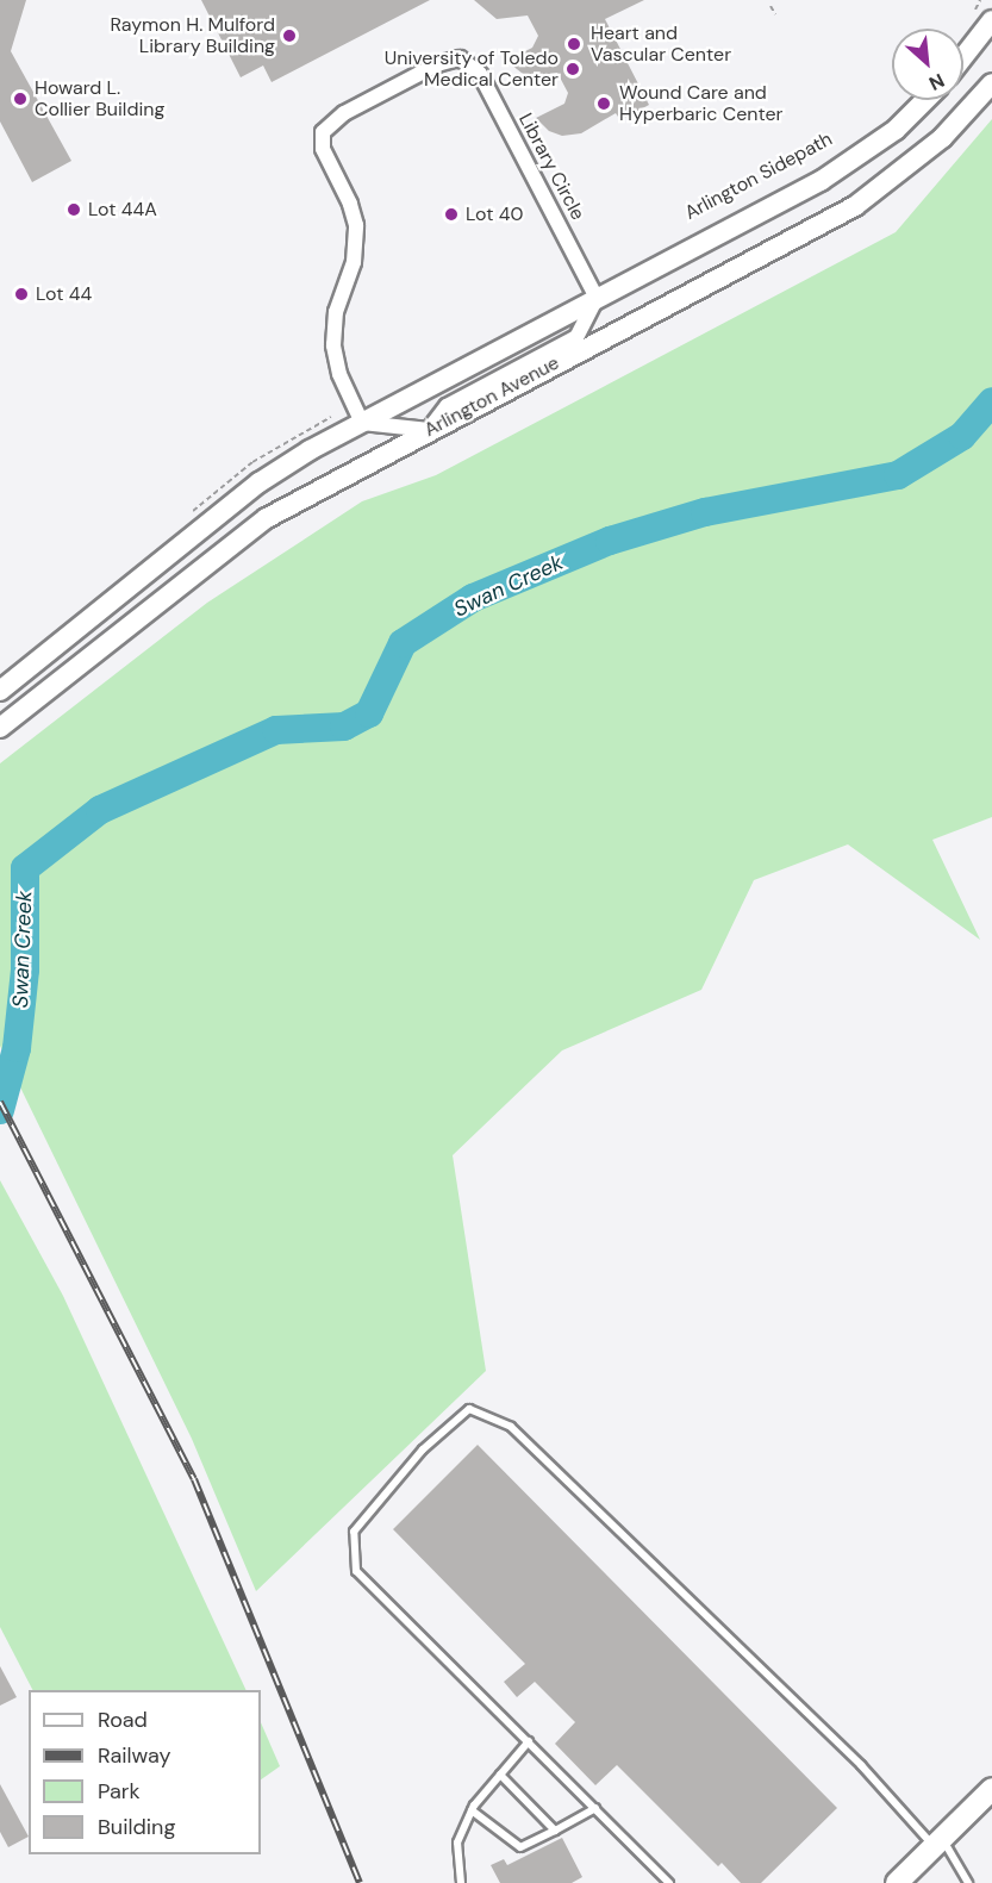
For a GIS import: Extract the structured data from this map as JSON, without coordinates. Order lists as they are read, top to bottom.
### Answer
{
  "streets": {
    "street": ["Library Circle", "Arlington Avenue"]
  },
  "crossings": [
    ["Library Circle", "Arlington Avenue"]
  ],
  "water": ["Swan Creek"],
  "places": [
    "Raymon H. Mulford Library Building",
    "Heart and Vascular Center",
    "University of Toledo Medical Center",
    "Howard L. Collier Building",
    "Wound Care and Hyperbaric Center",
    "Lot 44A",
    "Lot 40",
    "Lot 44"
  ],
  "legend": [
    "Road",
    "Railway",
    "Park",
    "Building"
  ],
  "north": "bottom right"
}
